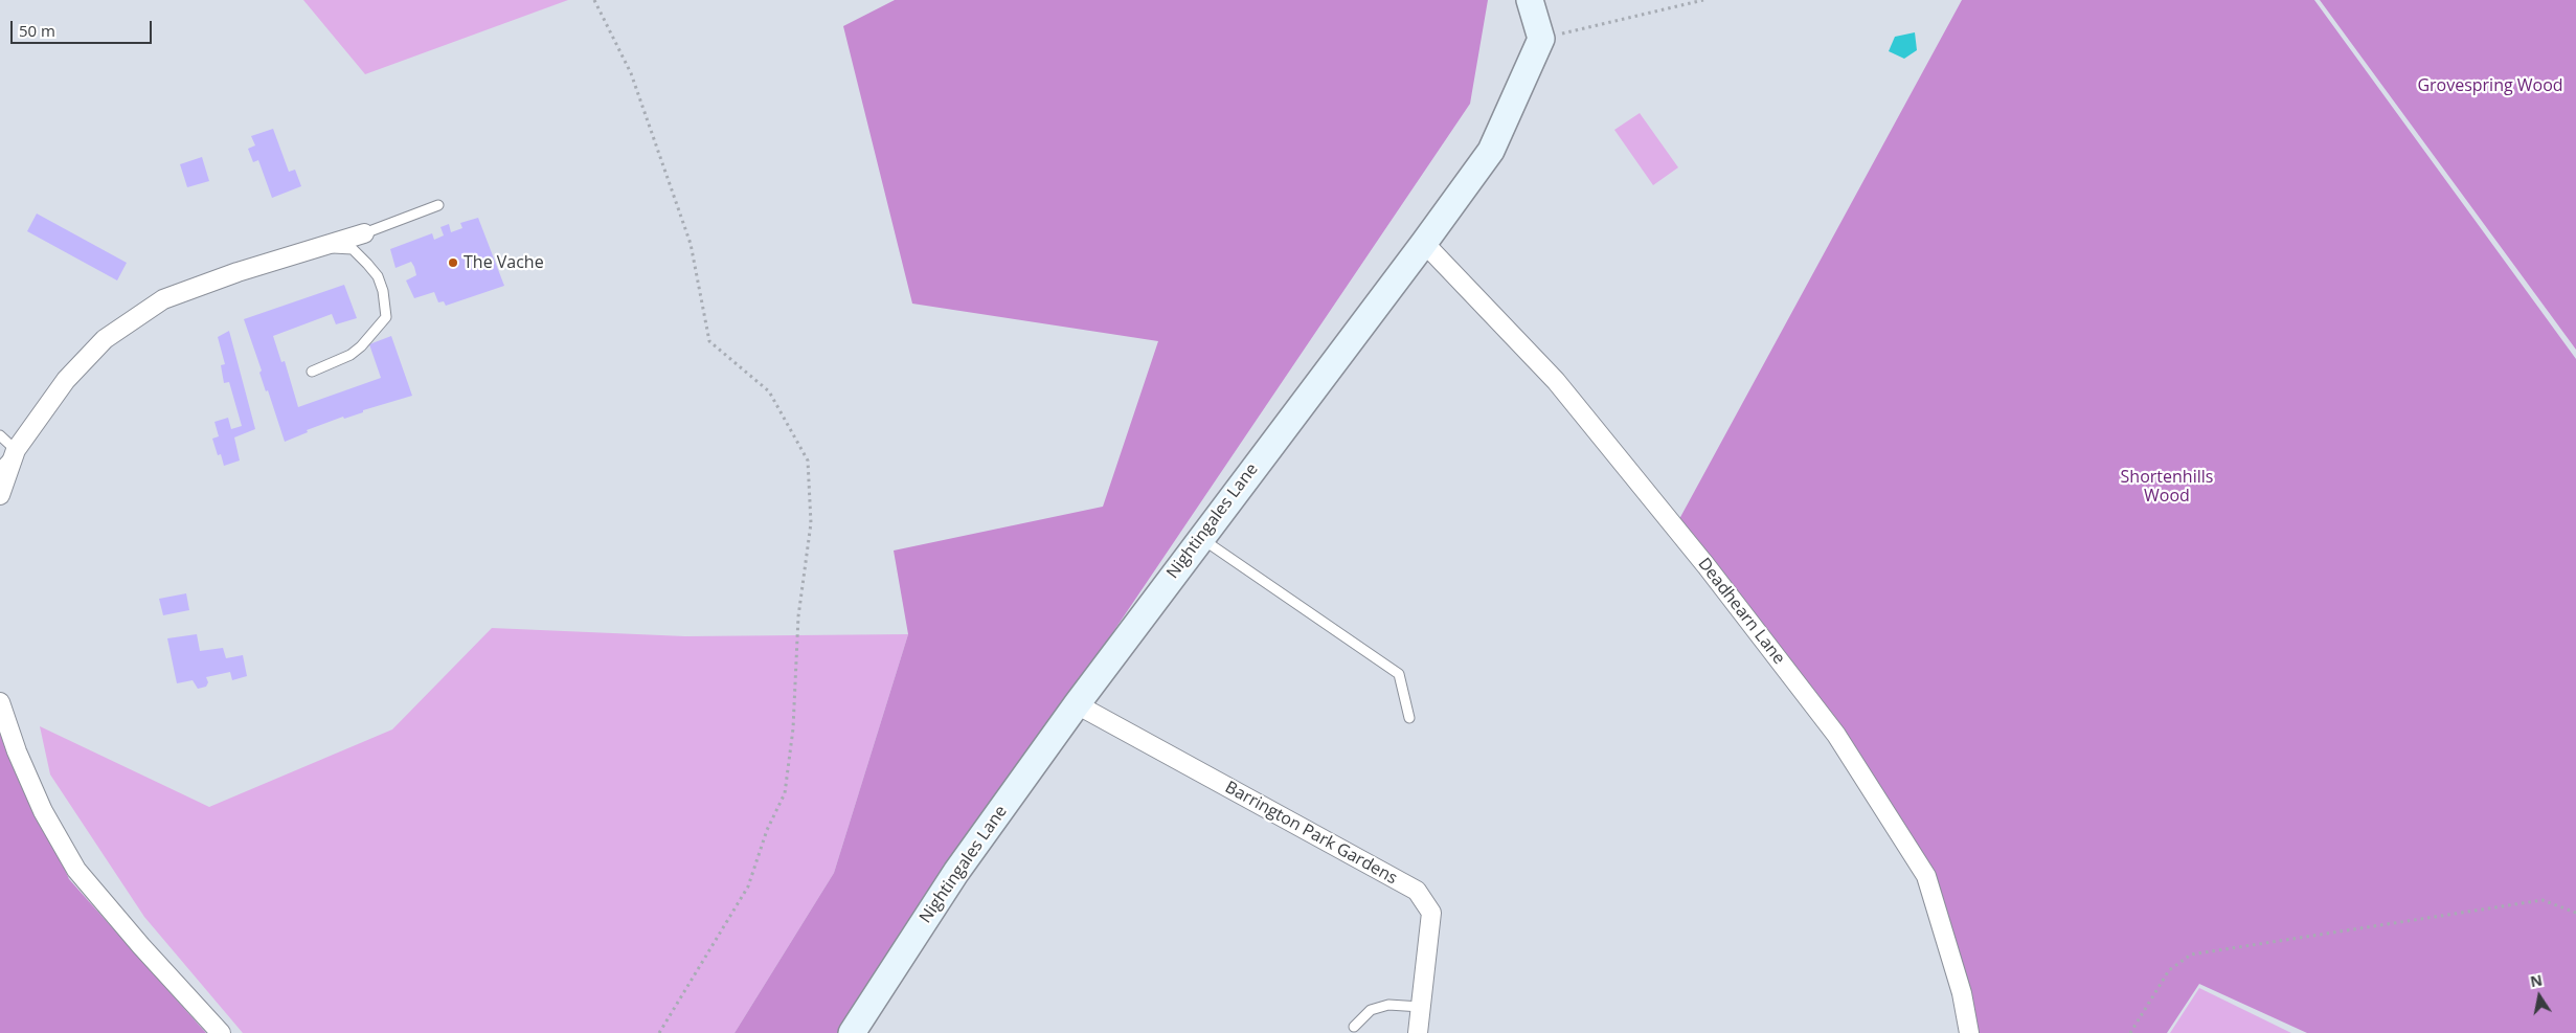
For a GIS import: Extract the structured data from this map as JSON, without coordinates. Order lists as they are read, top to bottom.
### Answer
{
  "streets": {
    "main road": ["Nightingales Lane"],
    "street": ["Deadhearn Lane", "Barrington Park Gardens"]
  },
  "crossings": [
    ["Nightingales Lane", "Deadhearn Lane"],
    ["Nightingales Lane", "Barrington Park Gardens"]
  ],
  "parks": ["Grovespring Wood", "Shortenhills Wood"],
  "places": ["The Vache"],
  "scale_bar": "50 m",
  "north": "top"
}
